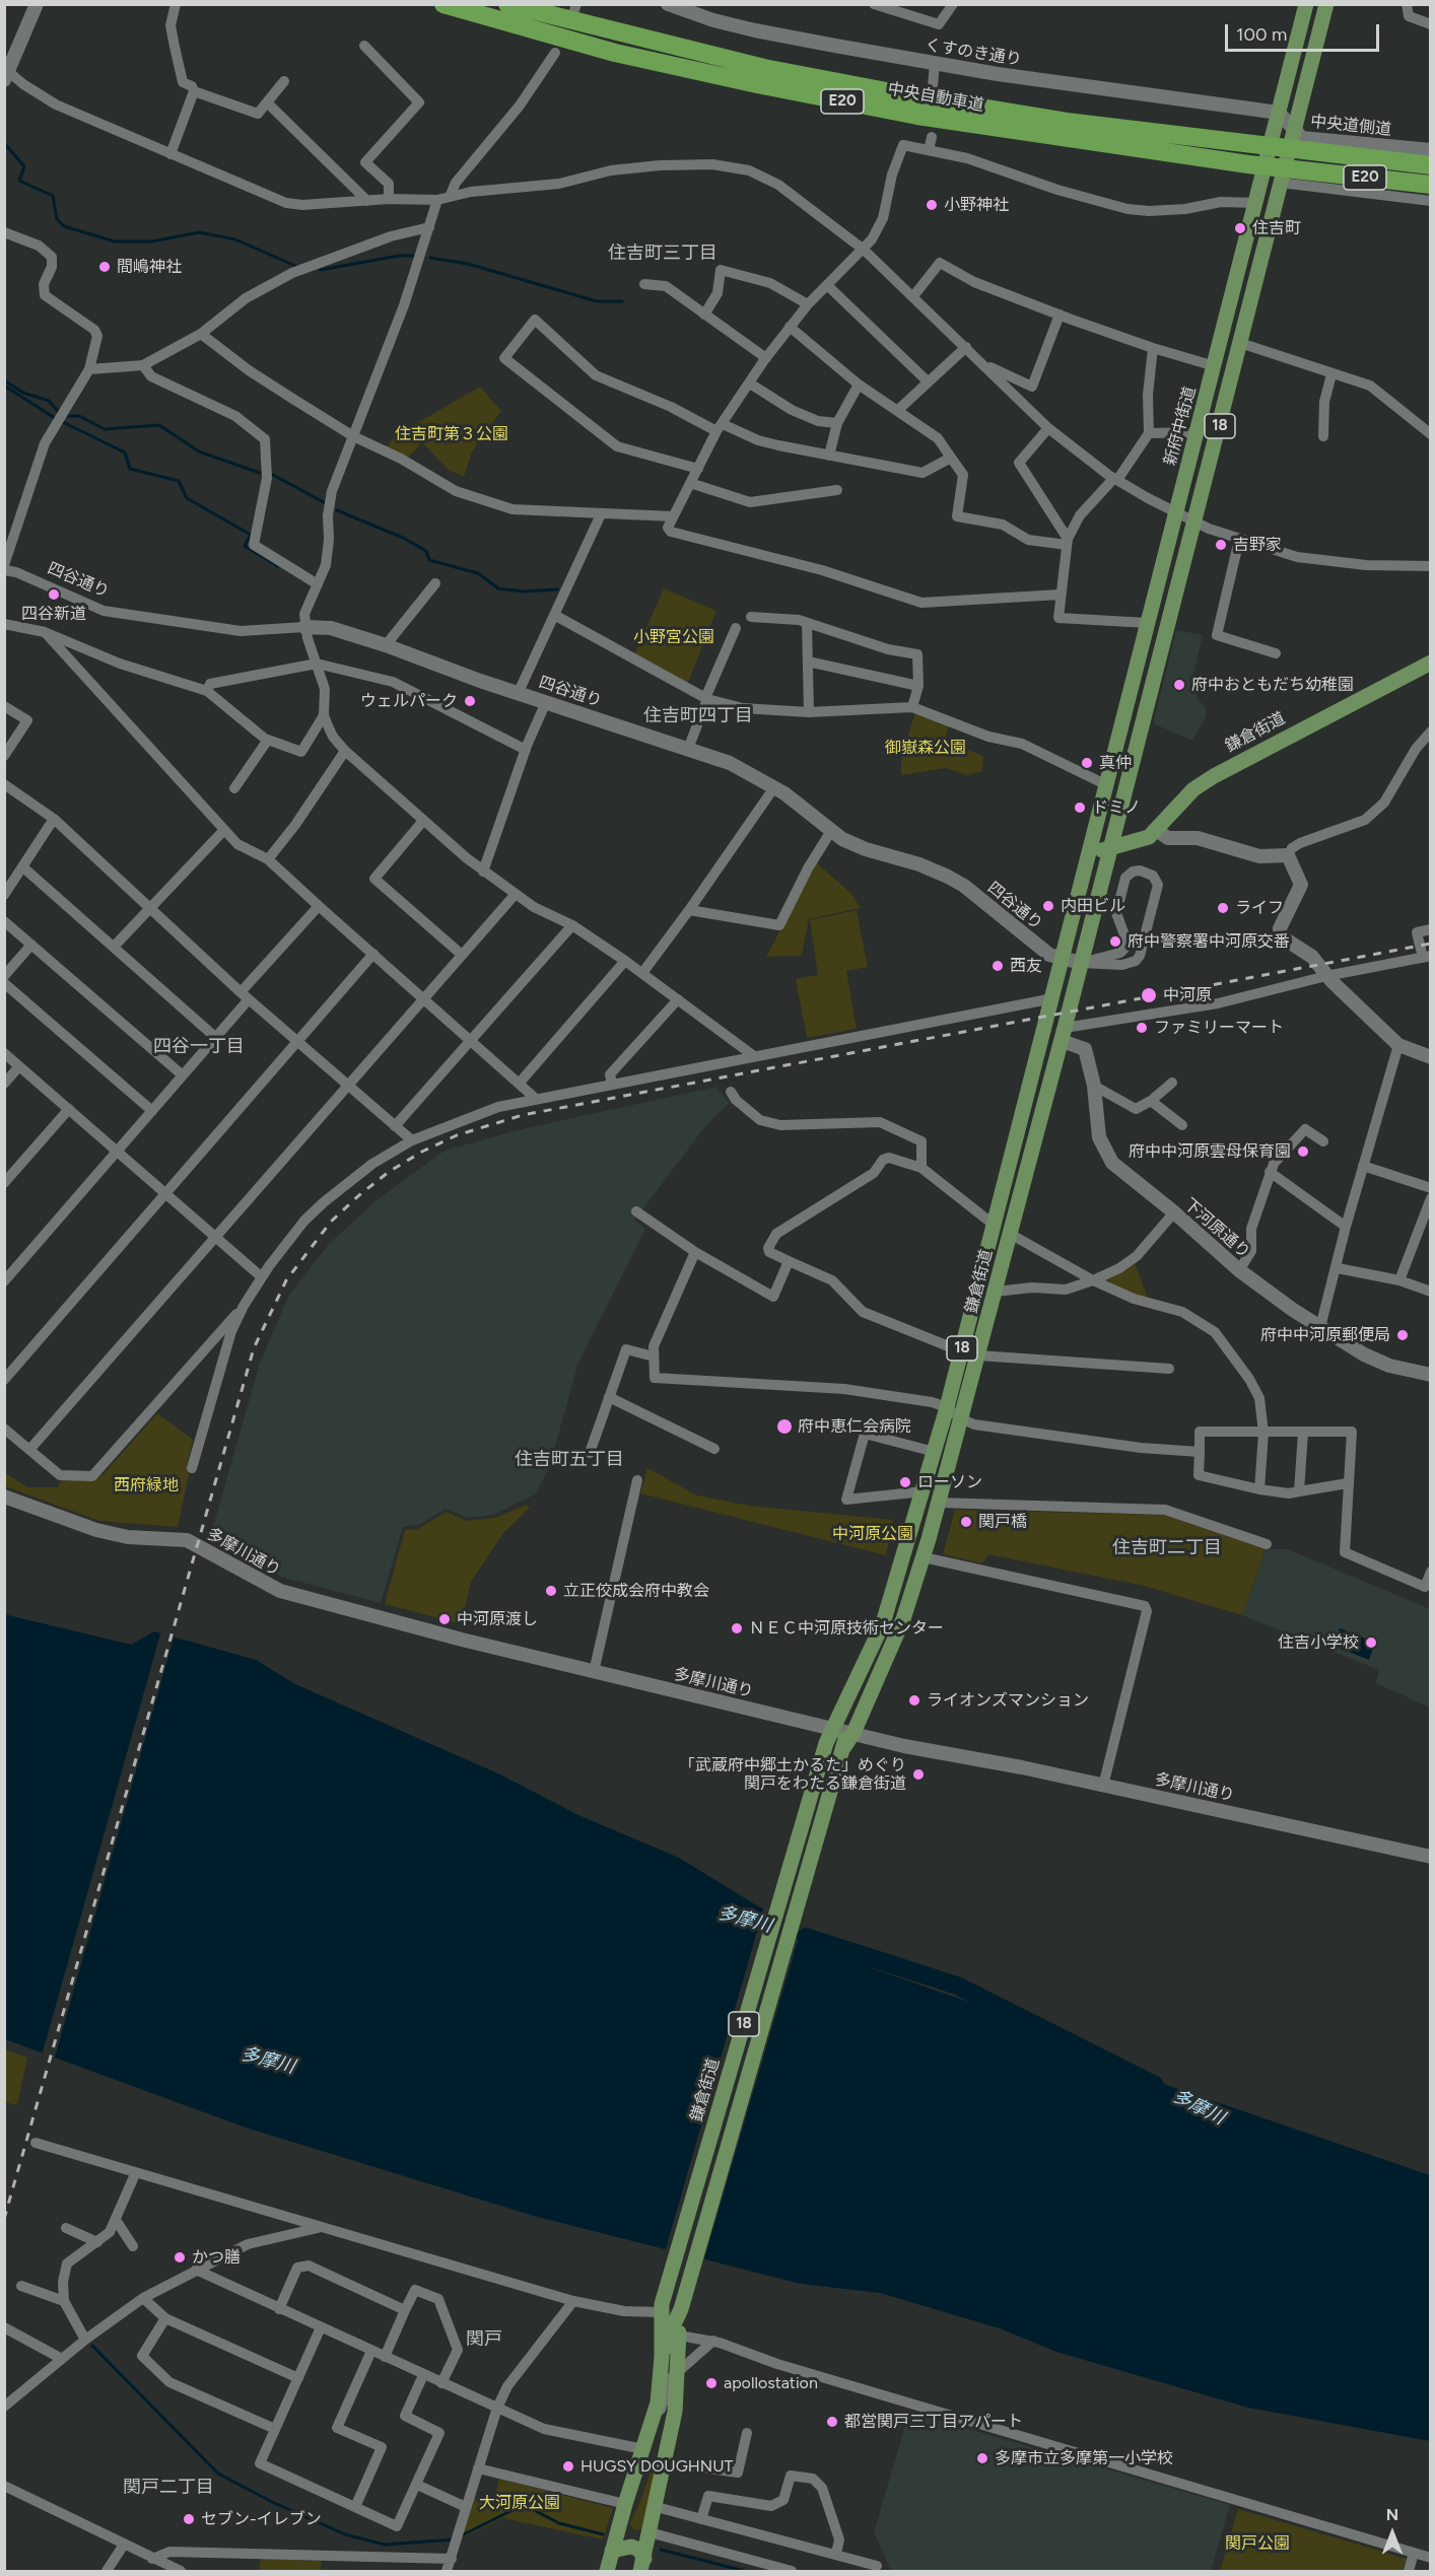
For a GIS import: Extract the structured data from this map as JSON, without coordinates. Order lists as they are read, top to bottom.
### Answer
{
  "streets": {
    "highway": ["中央自動車道", "E20"],
    "main road": ["新府中街道", "18", "鎌倉街道"],
    "street": [
      "くすのき通り",
      "中央道側道",
      "四谷通り",
      "下河原通り",
      "多摩川通り"
    ]
  },
  "crossings": [
    ["くすのき通り", "中央道側道"],
    ["くすのき通り", "新府中街道"],
    ["中央道側道", "新府中街道"],
    ["中央道側道", "18"],
    ["新府中街道", "鎌倉街道"],
    ["18", "鎌倉街道"],
    ["四谷通り", "鎌倉街道"],
    ["鎌倉街道", "下河原通り"],
    ["鎌倉街道", "多摩川通り"]
  ],
  "districts": [
    "住吉町三丁目",
    "住吉町四丁目",
    "四谷一丁目",
    "住吉町五丁目",
    "住吉町二丁目",
    "関戸",
    "関戸二丁目"
  ],
  "water": ["多摩川"],
  "parks": [
    "住吉町第３公園",
    "小野宮公園",
    "御嶽森公園",
    "西府緑地",
    "中河原公園",
    "大河原公園",
    "関戸公園"
  ],
  "places": [
    "小野神社",
    "住吉町",
    "間嶋神社",
    "吉野家",
    "四谷新道",
    "府中おともだち幼稚園",
    "ウェルパーク",
    "真仲",
    "ドミノ",
    "内田ビル",
    "ライフ",
    "府中警察署中河原交番",
    "西友",
    "中河原",
    "ファミリーマート",
    "府中中河原雲母保育園",
    "府中中河原郵便局",
    "府中恵仁会病院",
    "ローソン",
    "関戸橋",
    "立正佼成会府中教会",
    "中河原渡し",
    "ＮＥＣ中河原技術センター",
    "住吉小学校",
    "ライオンズマンション",
    "「武蔵府中郷土かるた」めぐり 関戸をわたる鎌倉街道",
    "かつ膳",
    "apollostation",
    "都営関戸三丁目アパート",
    "多摩市立多摩第一小学校",
    "HUGSY DOUGHNUT",
    "セブン-イレブン"
  ],
  "scale_bar": "100 m",
  "north": "top"
}
